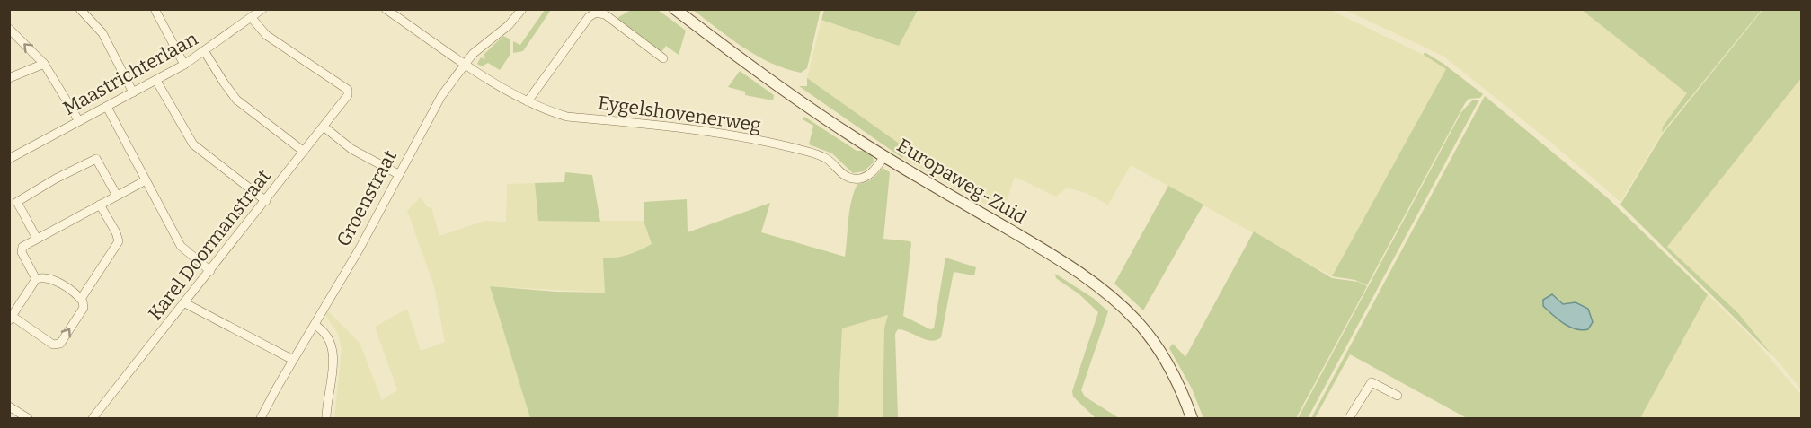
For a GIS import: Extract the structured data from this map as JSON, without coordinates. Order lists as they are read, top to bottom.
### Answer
{
  "streets": {
    "street": [
      "Maastrichterlaan",
      "Eygelshovenerweg",
      "Europaweg-Zuid",
      "Groenstraat",
      "Karel Doormanstraat"
    ]
  },
  "crossings": [
    ["Maastrichterlaan", "Karel Doormanstraat"],
    ["Eygelshovenerweg", "Europaweg-Zuid"],
    ["Eygelshovenerweg", "Groenstraat"]
  ]
}
